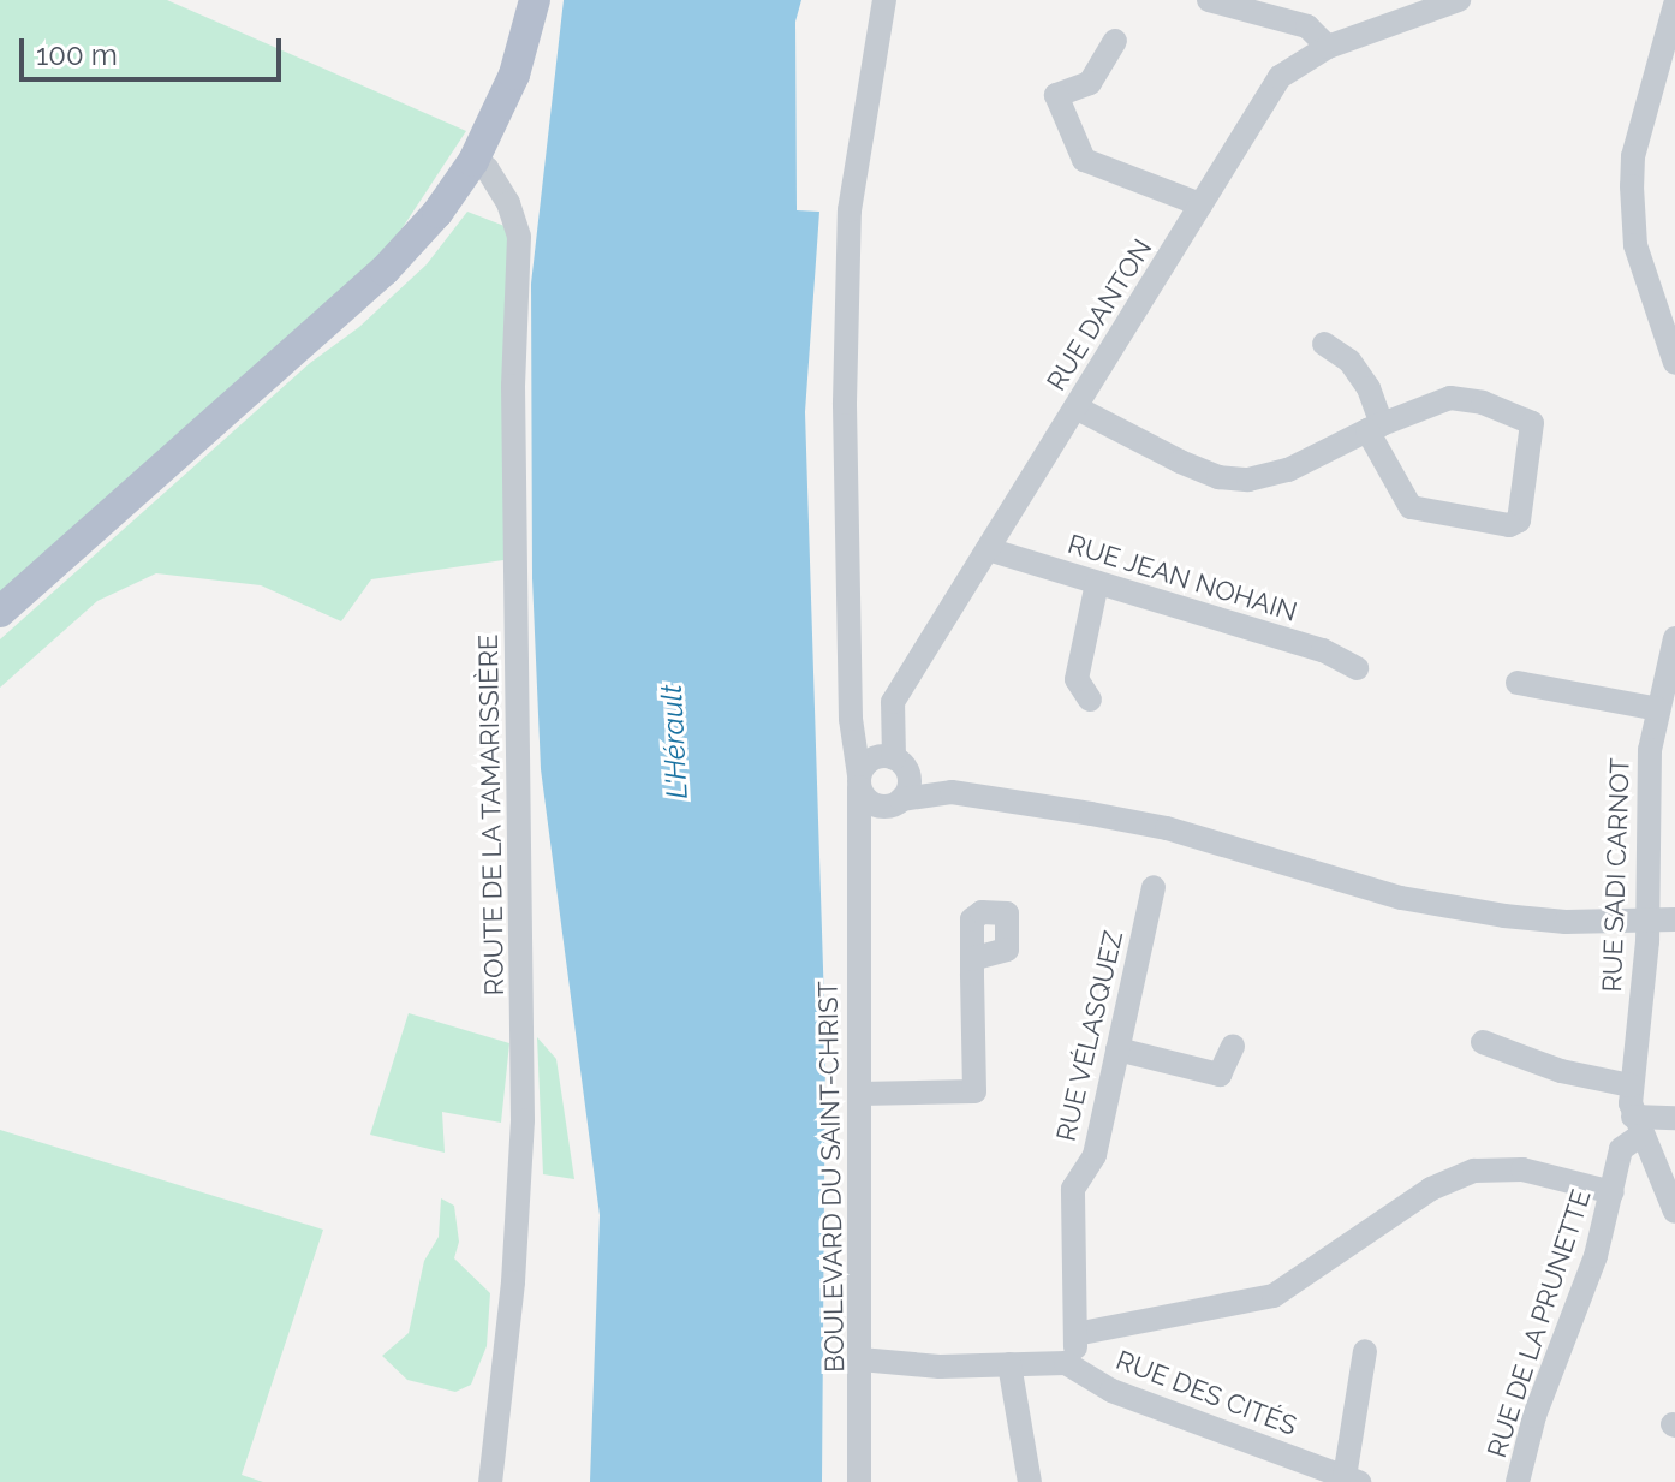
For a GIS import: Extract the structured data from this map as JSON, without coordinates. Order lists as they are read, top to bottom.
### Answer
{
  "streets": {
    "street": [
      "RUE DANTON",
      "RUE JEAN NOHAIN",
      "ROUTE DE LA TAMARISSIÈRE",
      "RUE SADI CARNOT",
      "RUE VÉLASQUEZ",
      "BOULEVARD DU SAINT-CHRIST",
      "RUE DE LA PRUNETTE",
      "RUE DES CITÉS"
    ]
  },
  "crossings": [
    ["RUE DANTON", "RUE JEAN NOHAIN"],
    ["RUE DANTON", "BOULEVARD DU SAINT-CHRIST"],
    ["RUE SADI CARNOT", "RUE DE LA PRUNETTE"],
    ["RUE VÉLASQUEZ", "RUE DES CITÉS"],
    ["BOULEVARD DU SAINT-CHRIST", "RUE DES CITÉS"]
  ],
  "water": ["L'Hérault"],
  "scale_bar": "100 m"
}
